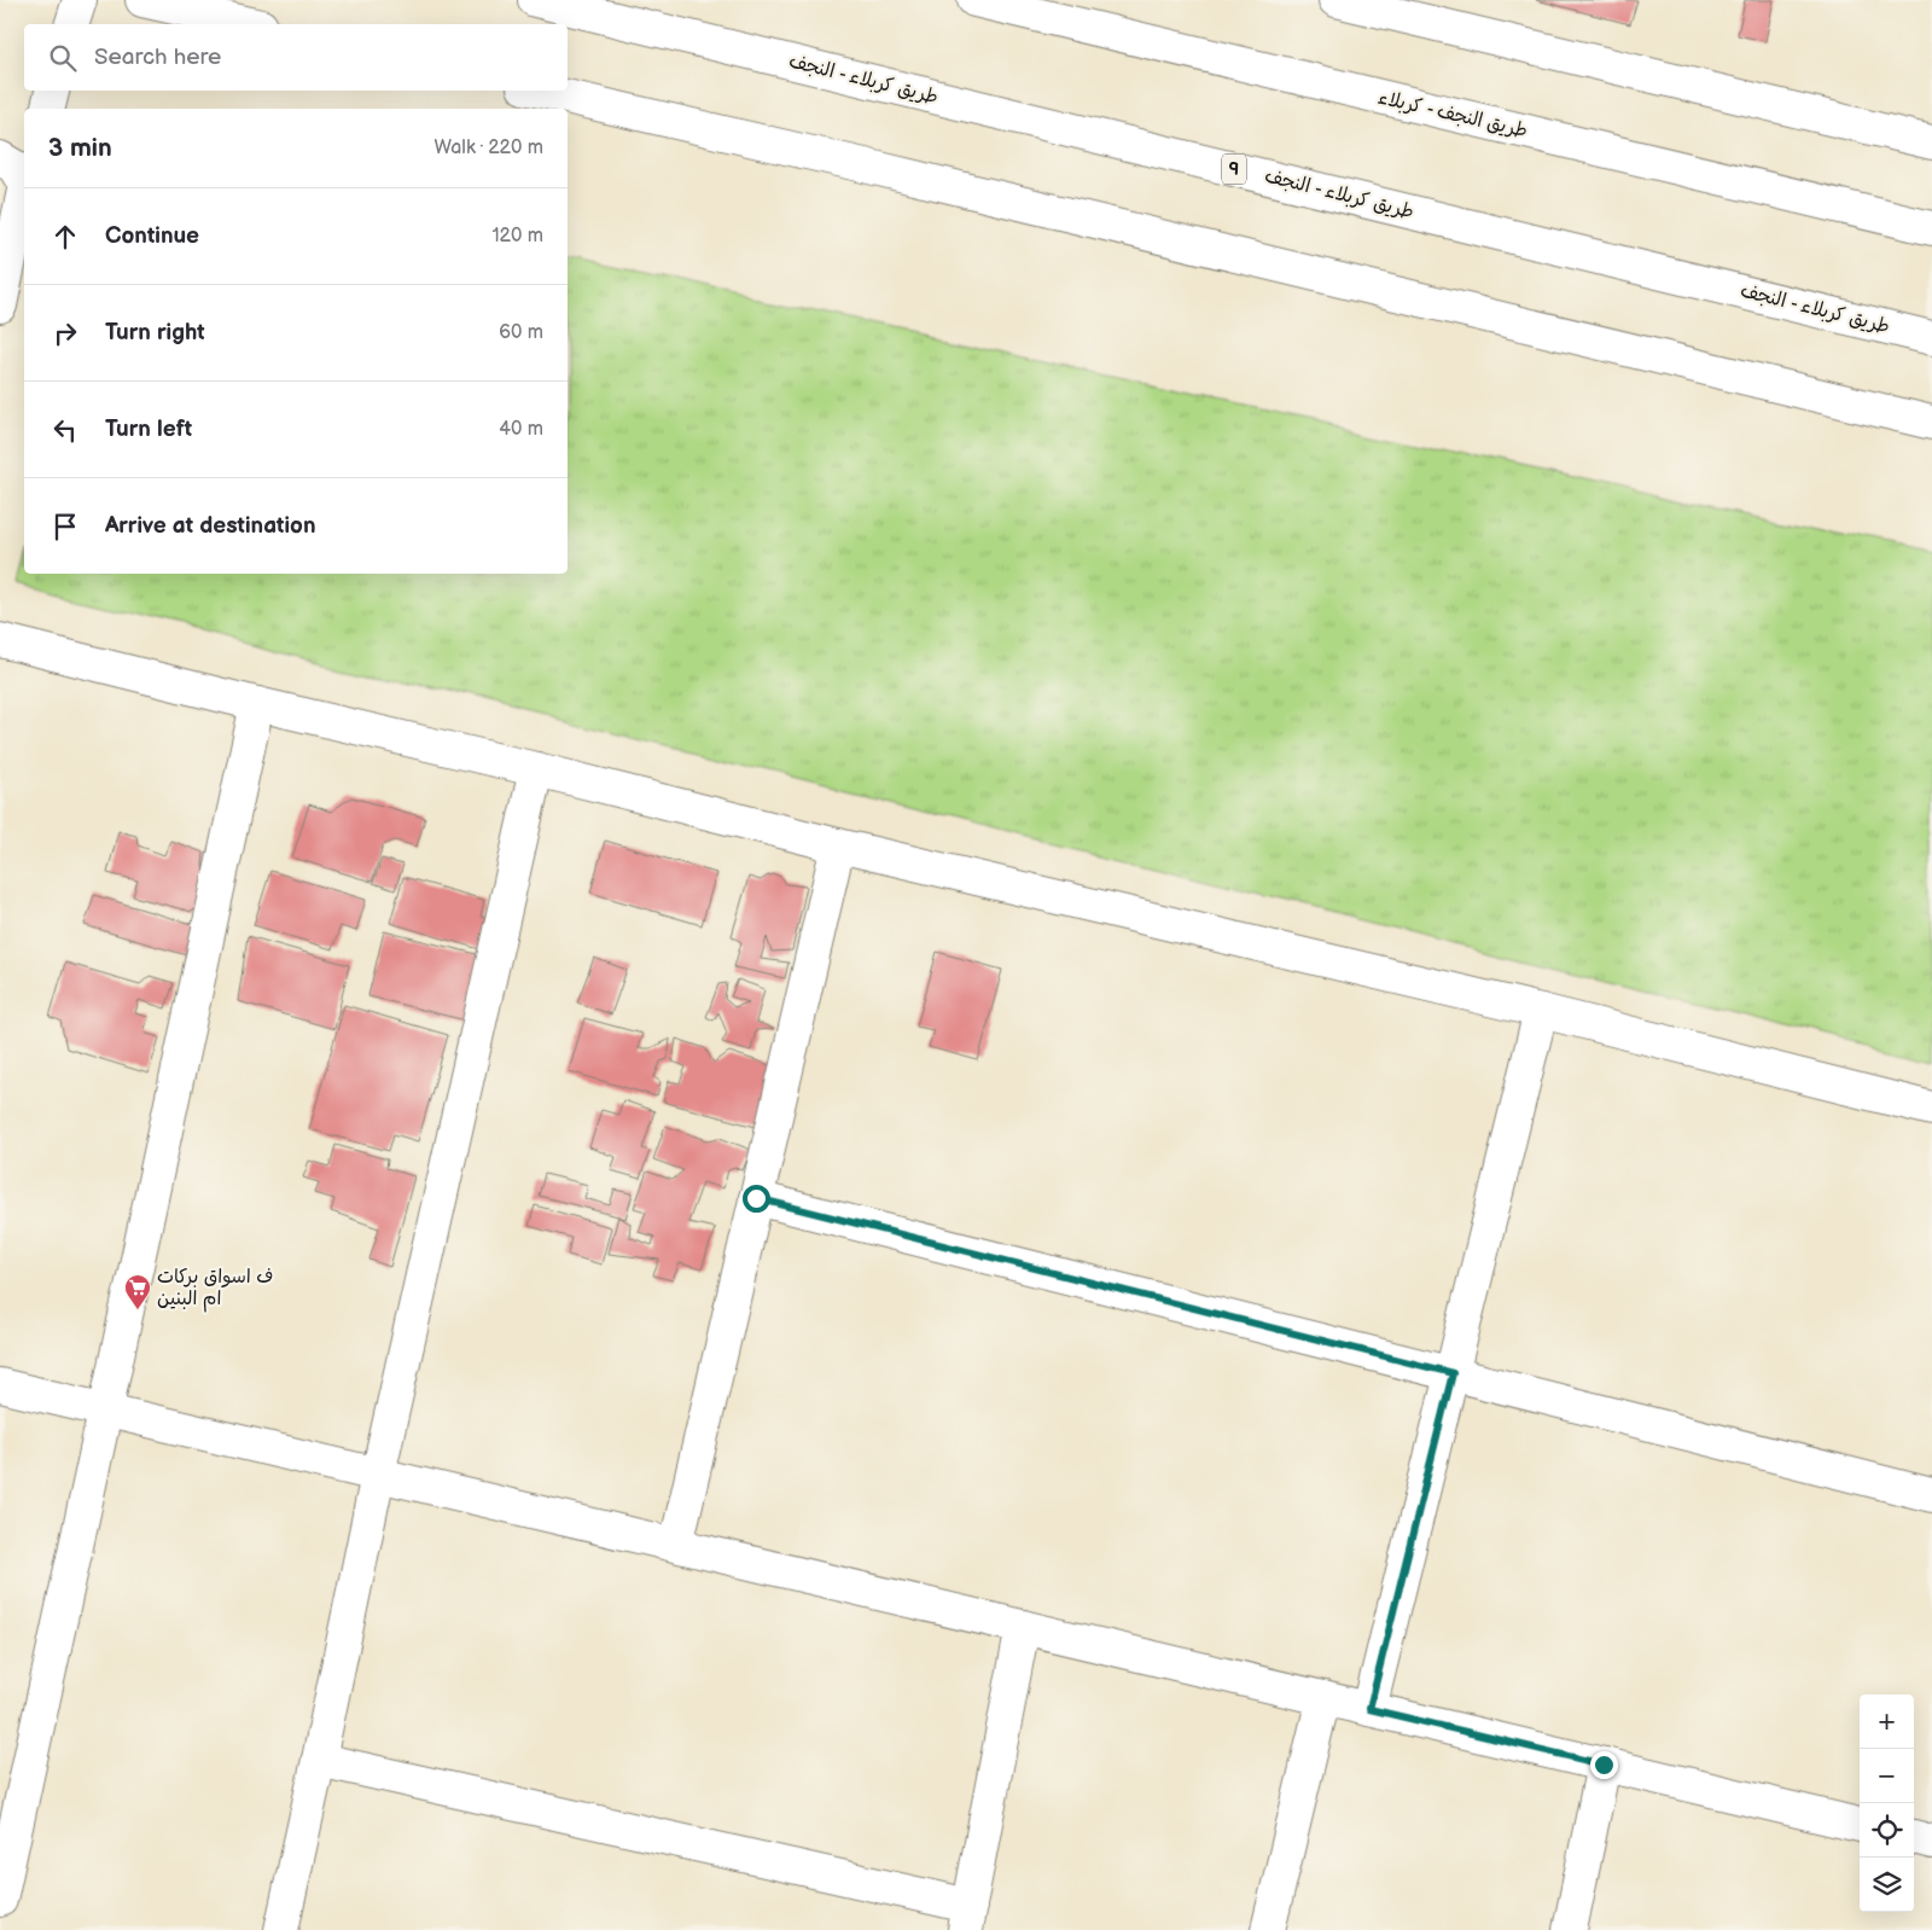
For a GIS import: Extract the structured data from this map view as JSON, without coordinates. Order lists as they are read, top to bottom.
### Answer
{
  "streets": {
    "main road": ["طريق کربلاء - النجف", "طريق النجف - کربلاء", "9"]
  },
  "places": {
    "supermarket": ["ف اسواق بركات ام البنين"]
  },
  "page": {
    "search": "Search here",
    "heading": ["3 min", "Walk · 220 m"],
    "list": [
      ["Continue", "120 m"],
      ["Turn right", "60 m"],
      ["Turn left", "40 m"],
      "Arrive at destination"
    ],
    "map_buttons": ["+", "−"]
  }
}
